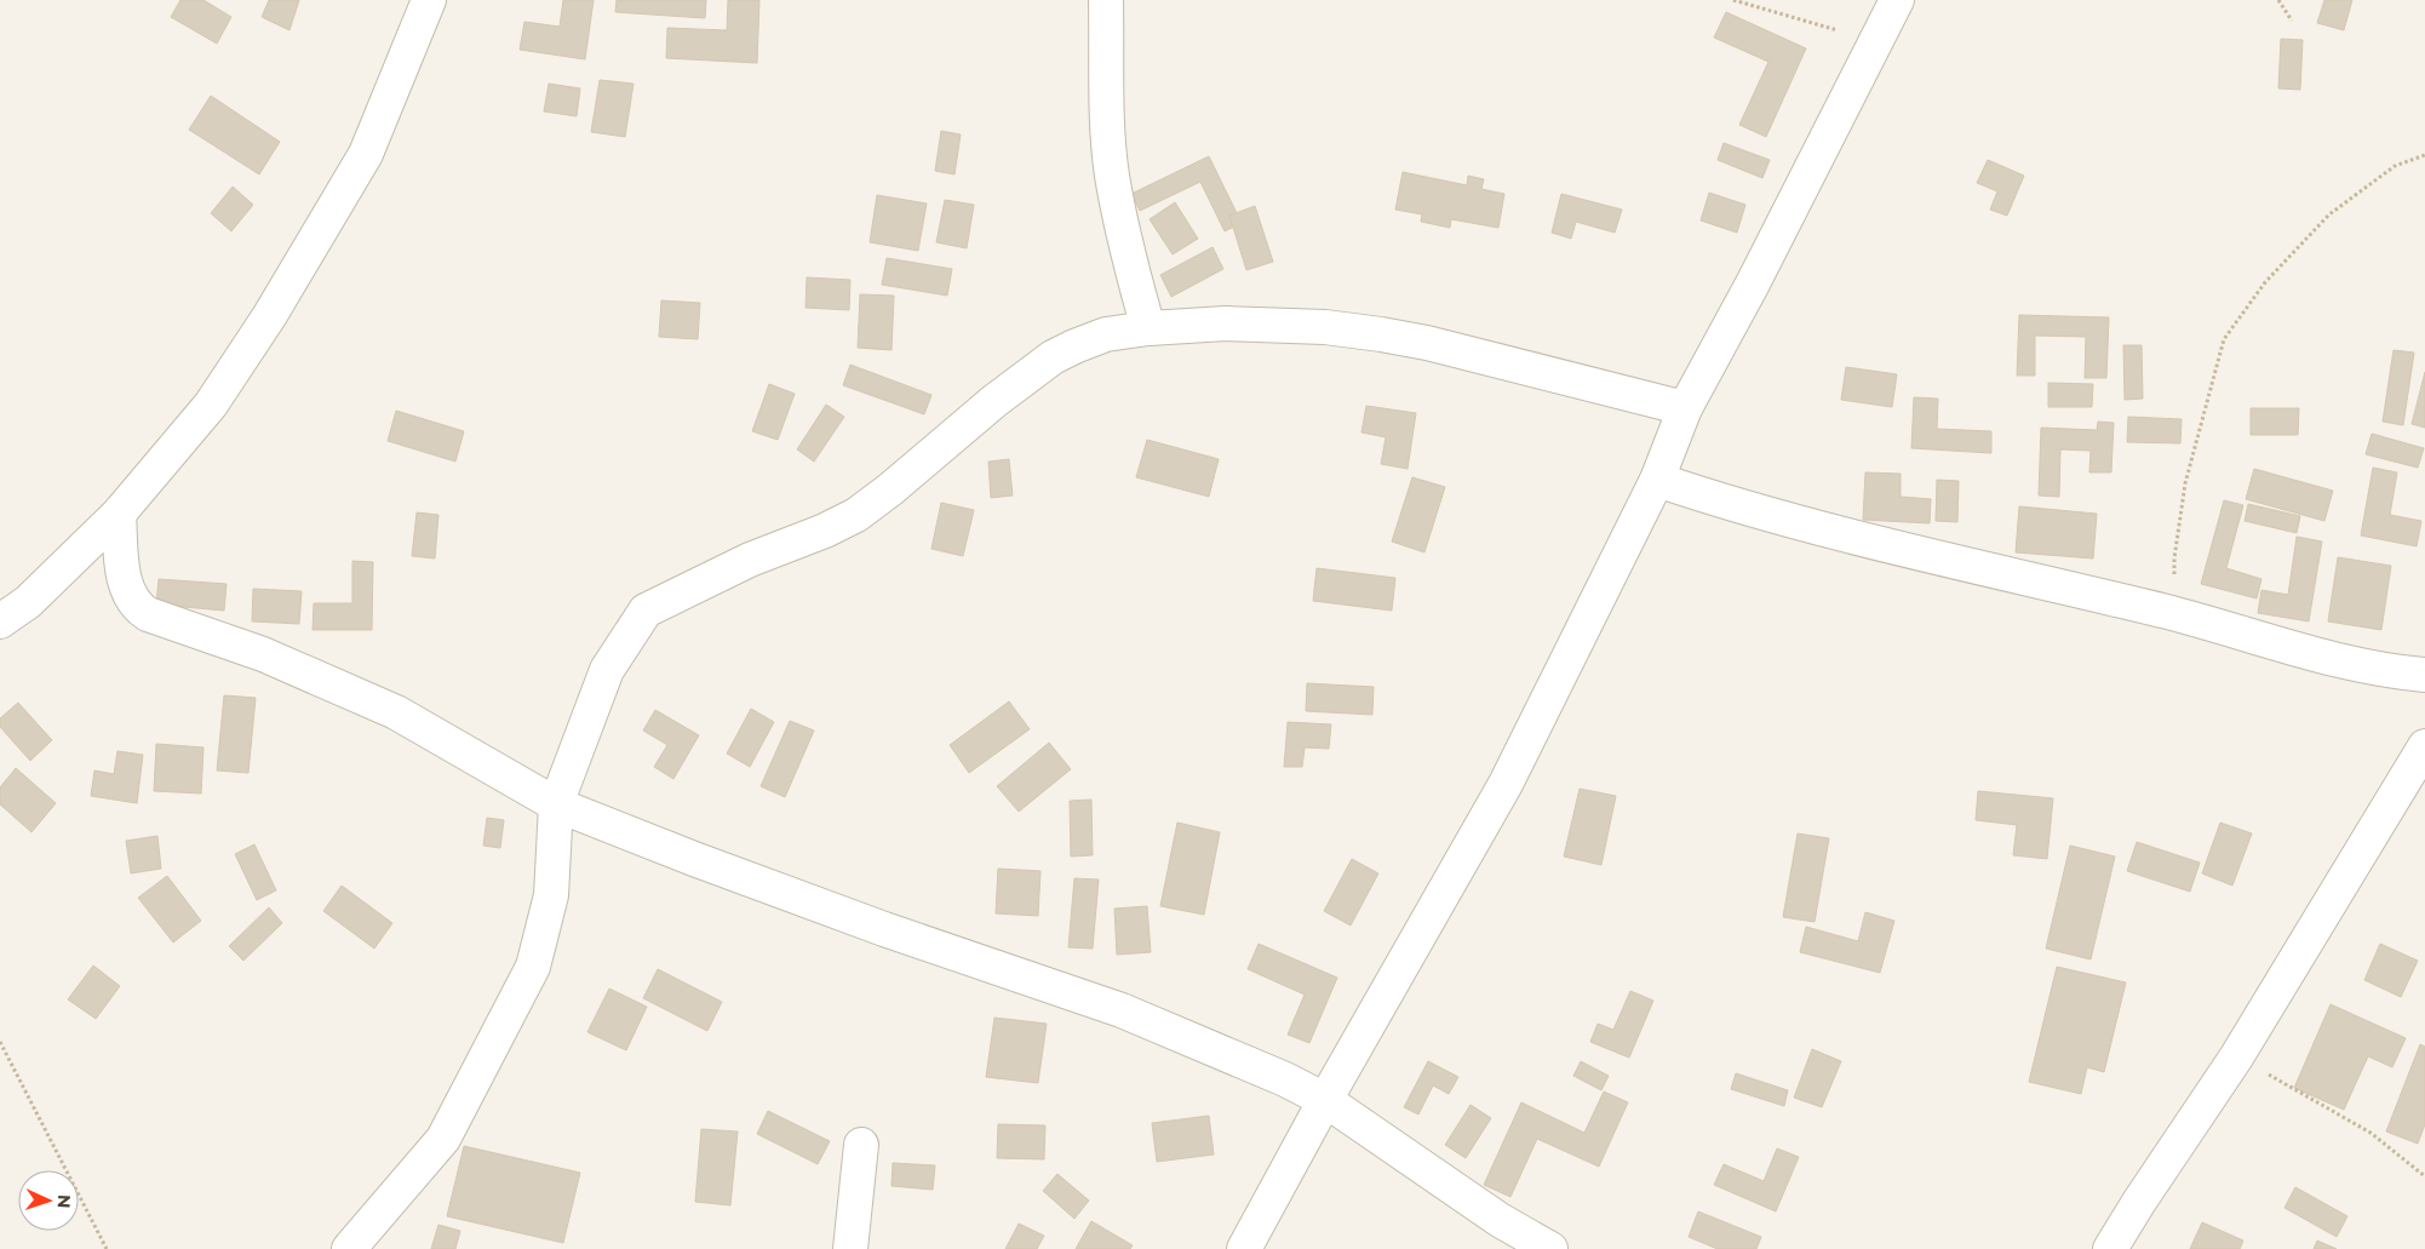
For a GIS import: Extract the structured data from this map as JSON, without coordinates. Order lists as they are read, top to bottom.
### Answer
{
  "north": "right"
}
